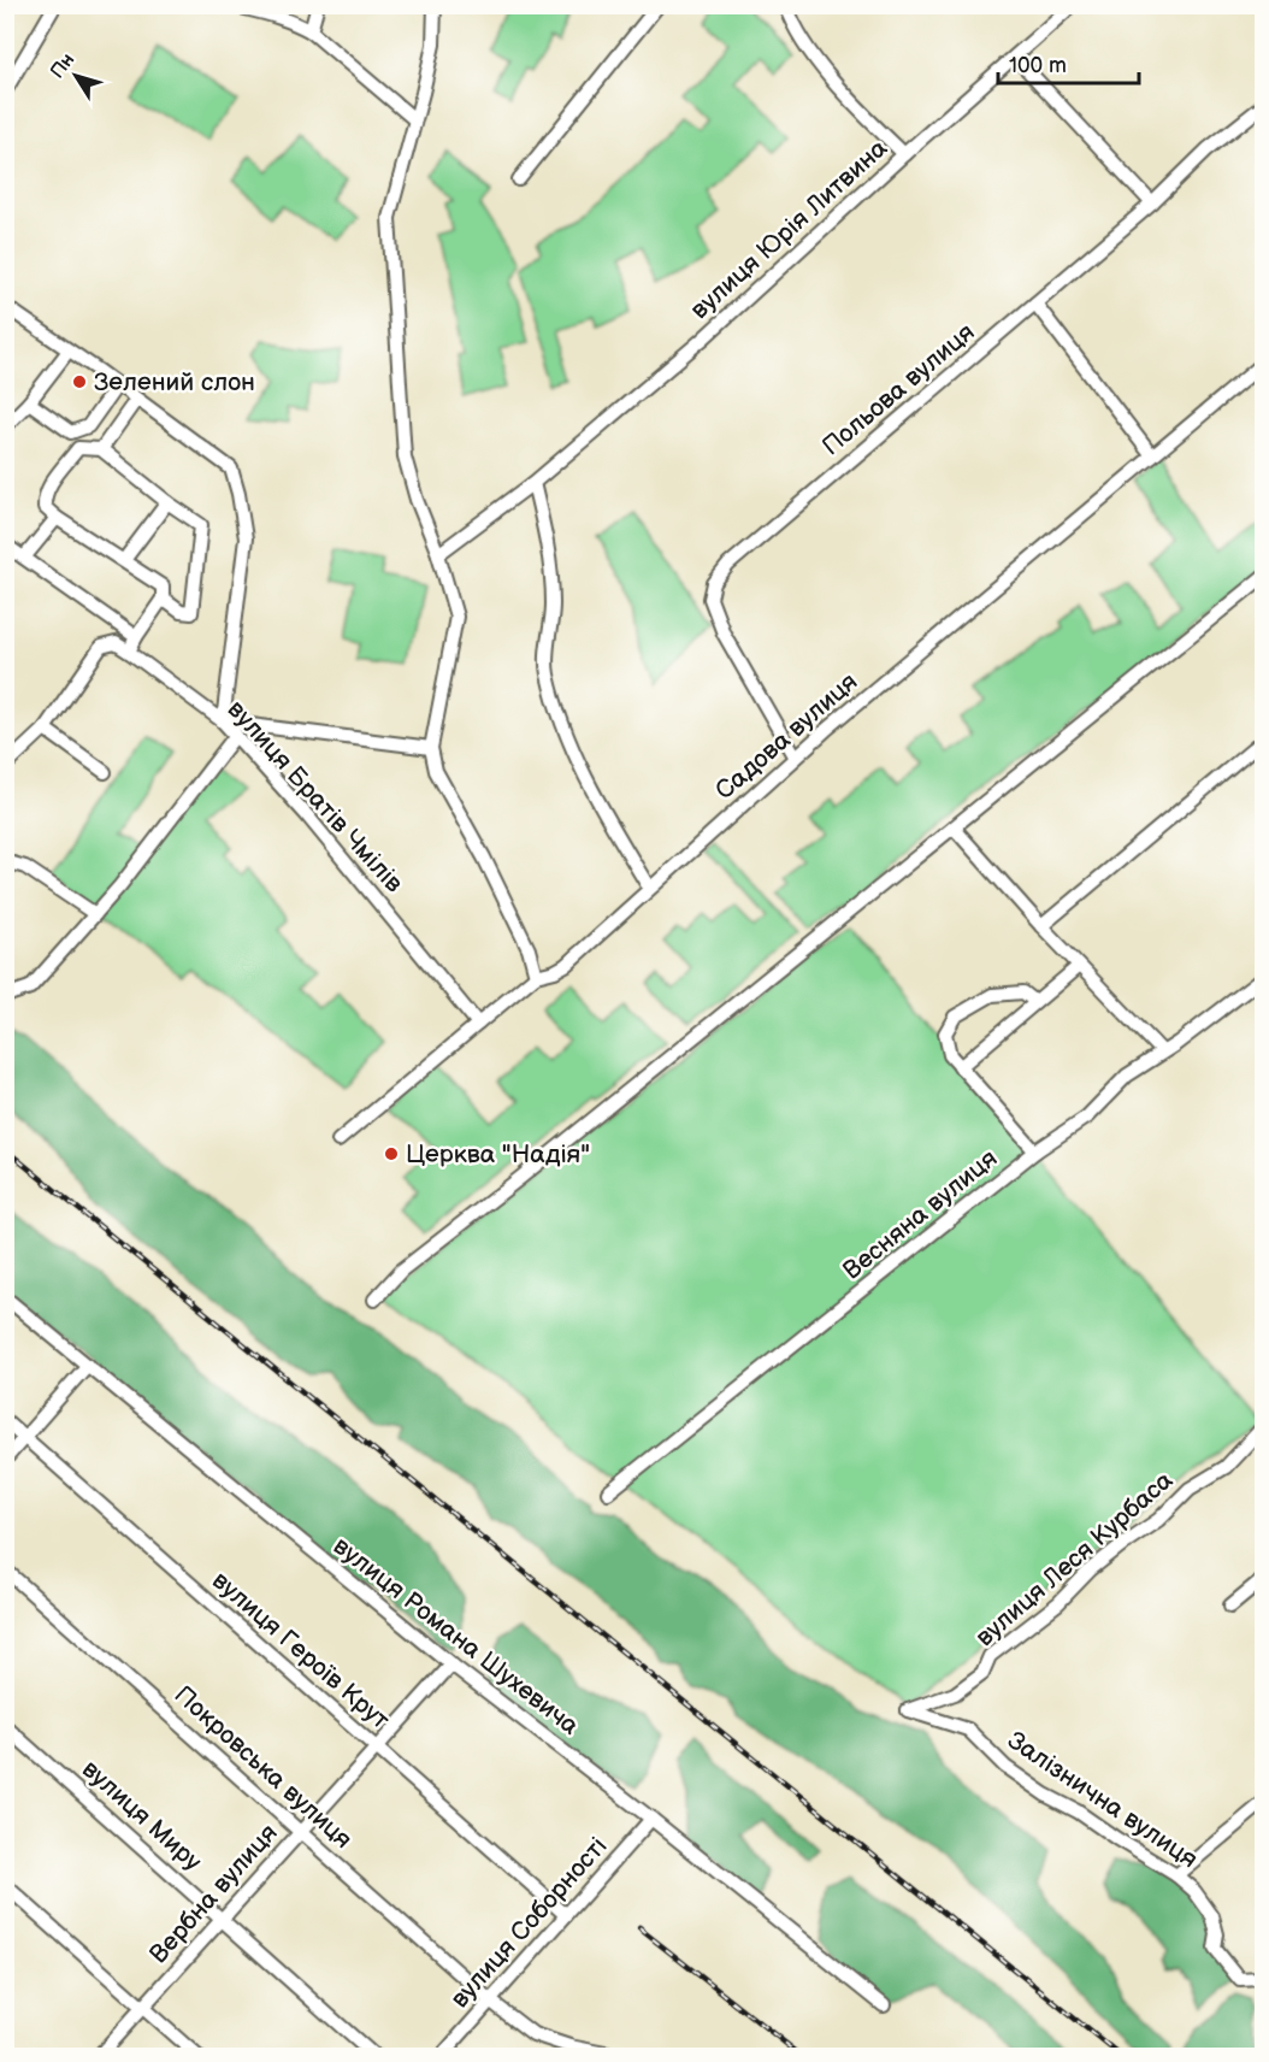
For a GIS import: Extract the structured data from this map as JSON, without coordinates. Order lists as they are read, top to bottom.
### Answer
{
  "streets": {
    "street": [
      "вулиця Юрія Литвина",
      "Польова вулиця",
      "Садова вулиця",
      "вулиця Братів Чмілів",
      "Весняна вулиця",
      "вулиця Леся Курбаса",
      "вулиця Романа Шухевича",
      "вулиця Героїв Крут",
      "Покровська вулиця",
      "Залізнична вулиця",
      "вулиця Миру",
      "Вербна вулиця",
      "вулиця Соборності"
    ]
  },
  "crossings": [
    ["Польова вулиця", "Садова вулиця"],
    ["Садова вулиця", "вулиця Братів Чмілів"],
    ["вулиця Леся Курбаса", "Залізнична вулиця"],
    ["вулиця Романа Шухевича", "Вербна вулиця"],
    ["вулиця Романа Шухевича", "вулиця Соборності"],
    ["вулиця Героїв Крут", "Вербна вулиця"],
    ["вулиця Героїв Крут", "вулиця Соборності"],
    ["Покровська вулиця", "Вербна вулиця"],
    ["Покровська вулиця", "вулиця Соборності"],
    ["вулиця Миру", "Вербна вулиця"]
  ],
  "places": ["Зелений слон", "Церква \"Надія\""],
  "scale_bar": "100 m",
  "north": "top left"
}
